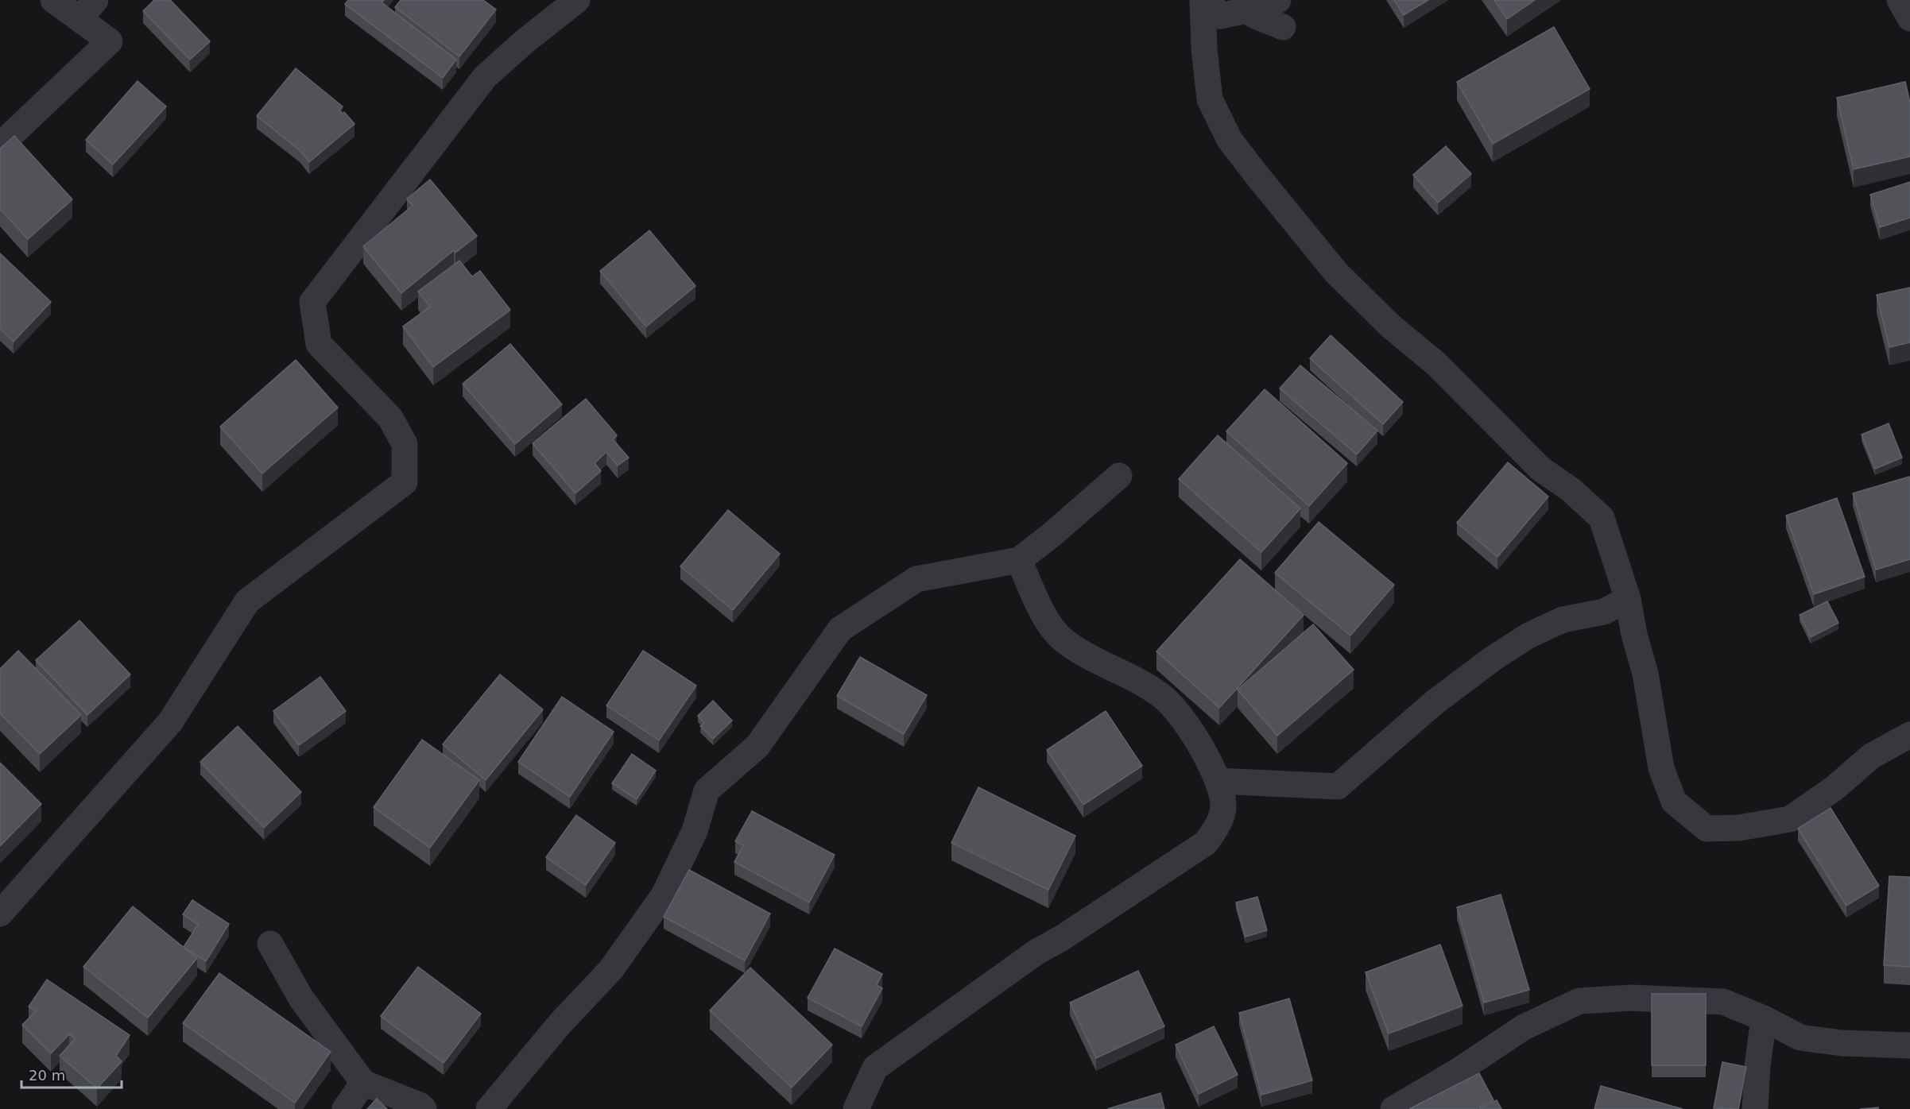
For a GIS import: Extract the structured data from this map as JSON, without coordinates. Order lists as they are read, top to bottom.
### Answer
{
  "scale_bar": "20 m"
}
